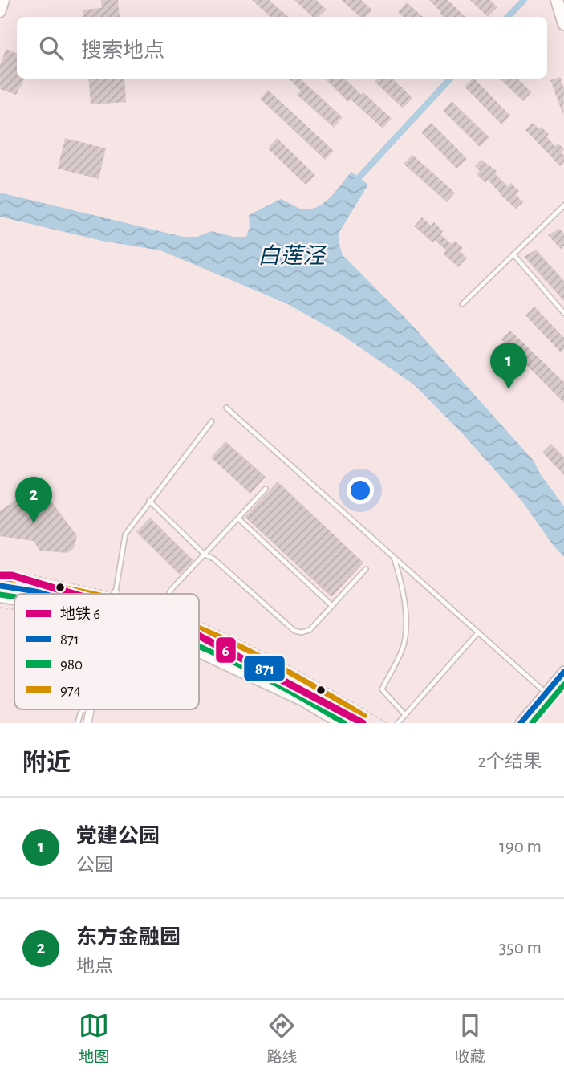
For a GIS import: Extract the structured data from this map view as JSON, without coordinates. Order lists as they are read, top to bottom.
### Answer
{
  "water": ["白莲泾"],
  "lines": [
    "metro line 6",
    "transit line 974",
    "transit line 871",
    "transit line 980"
  ],
  "legend": [
    "地铁 6",
    "871",
    "980",
    "974"
  ],
  "page": {
    "search": "搜索地点",
    "pins": ["1", "2"],
    "heading": ["附近", "2个结果"],
    "list": [
      {
        "mark": "1",
        "name": "党建公园",
        "note": "公园",
        "value": "190 m"
      },
      {
        "mark": "2",
        "name": "东方金融园",
        "note": "地点",
        "value": "350 m"
      }
    ],
    "nav": ["地图", "路线", "收藏"]
  }
}
